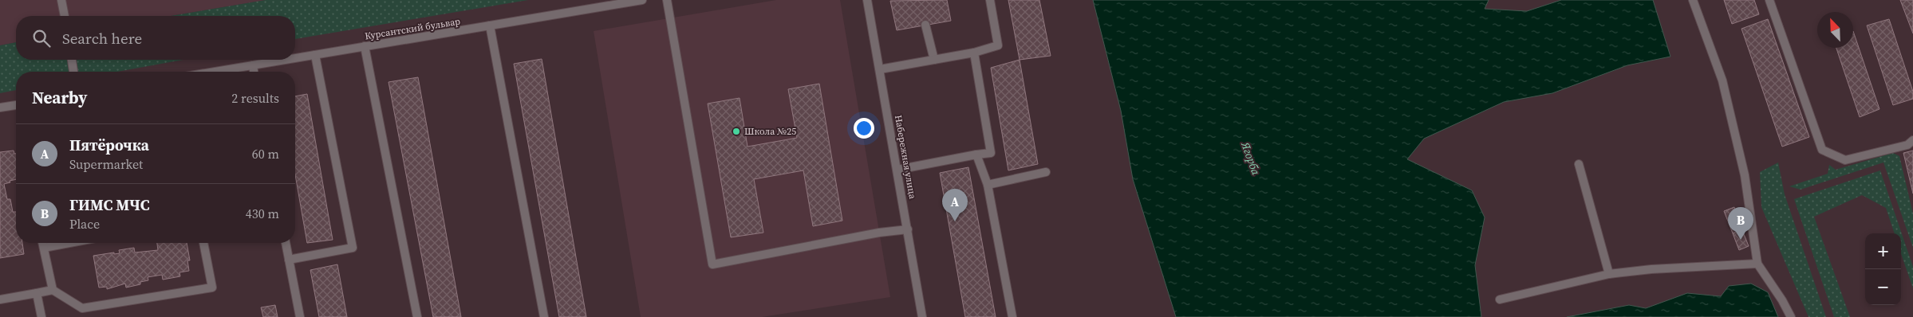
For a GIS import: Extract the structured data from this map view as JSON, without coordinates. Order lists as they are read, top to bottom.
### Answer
{
  "streets": {
    "street": ["Курсантский бульвар", "Набережная улица"]
  },
  "water": ["Ягорба"],
  "places": ["Школа №25"],
  "north": "top left",
  "page": {
    "search": "Search here",
    "heading": ["Nearby", "2 results"],
    "list": [
      {
        "mark": "A",
        "name": "Пятёрочка",
        "note": "Supermarket",
        "value": "60 m"
      },
      {
        "mark": "B",
        "name": "ГИМС МЧС",
        "note": "Place",
        "value": "430 m"
      }
    ],
    "pins": ["A", "B"],
    "map_buttons": ["+", "−"]
  }
}
